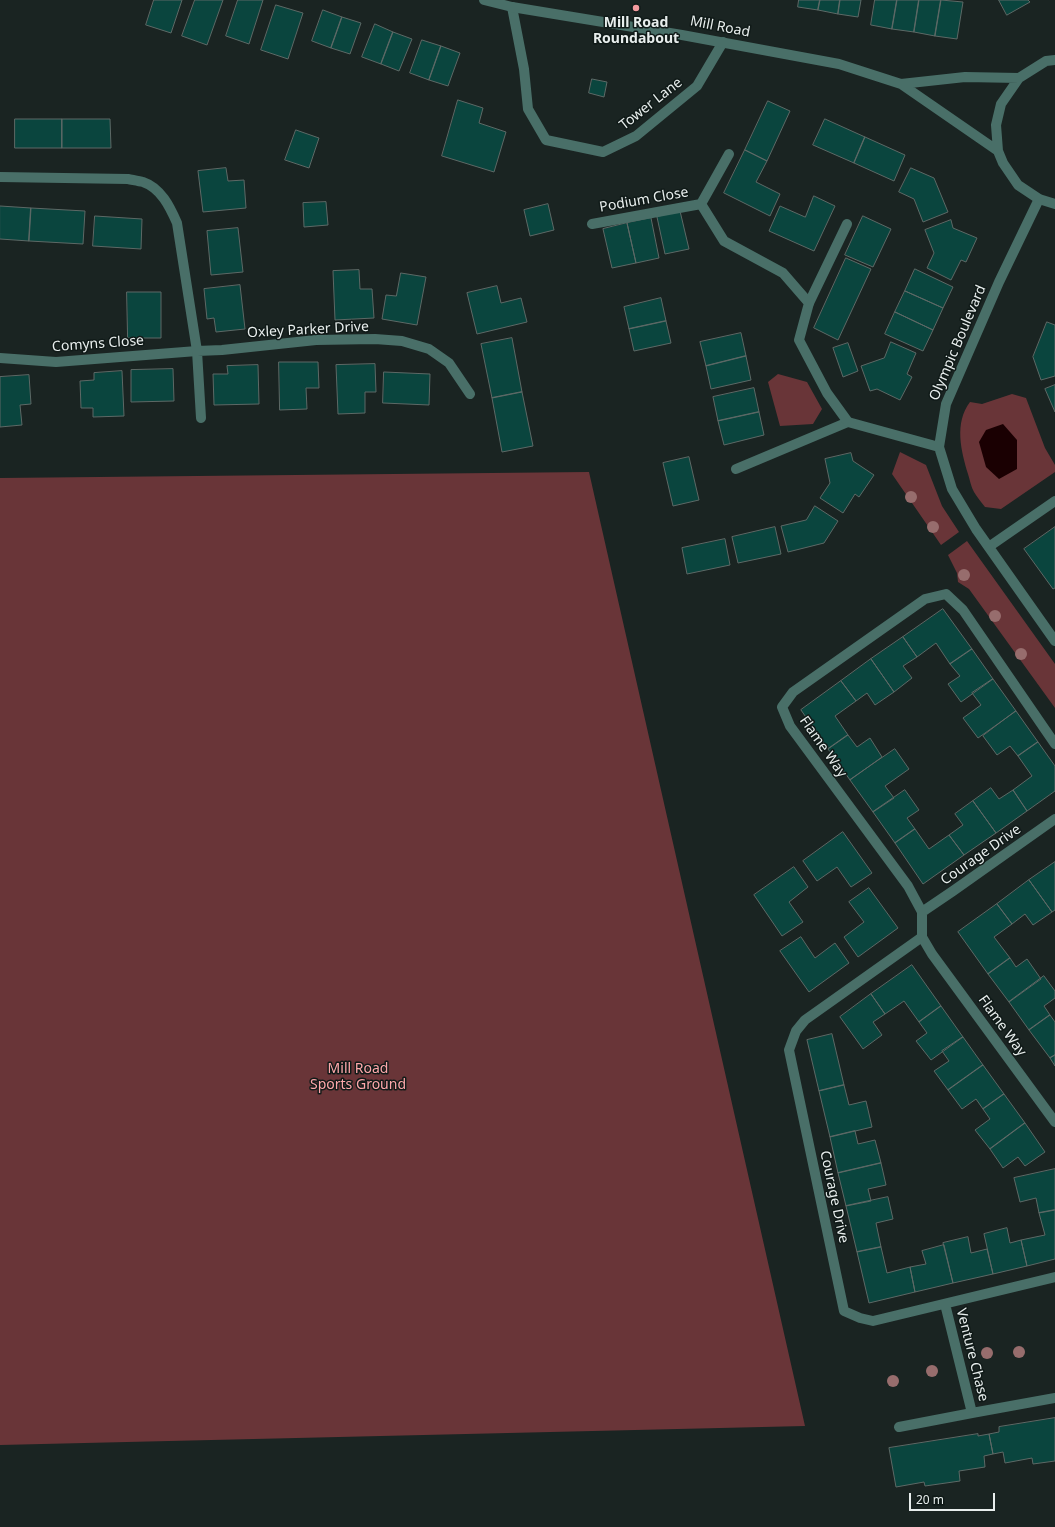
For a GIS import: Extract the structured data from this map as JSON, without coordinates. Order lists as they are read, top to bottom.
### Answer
{
  "streets": {
    "street": [
      "Mill Road",
      "Tower Lane",
      "Podium Close",
      "Oxley Parker Drive",
      "Olympic Boulevard",
      "Comyns Close",
      "Flame Way",
      "Courage Drive",
      "Venture Chase"
    ]
  },
  "crossings": [
    ["Mill Road", "Tower Lane"],
    ["Mill Road", "Olympic Boulevard"],
    ["Oxley Parker Drive", "Comyns Close"],
    ["Flame Way", "Courage Drive"],
    ["Courage Drive", "Venture Chase"]
  ],
  "parks": ["Mill Road Sports Ground"],
  "places": ["Mill Road Roundabout"],
  "scale_bar": "20 m"
}
